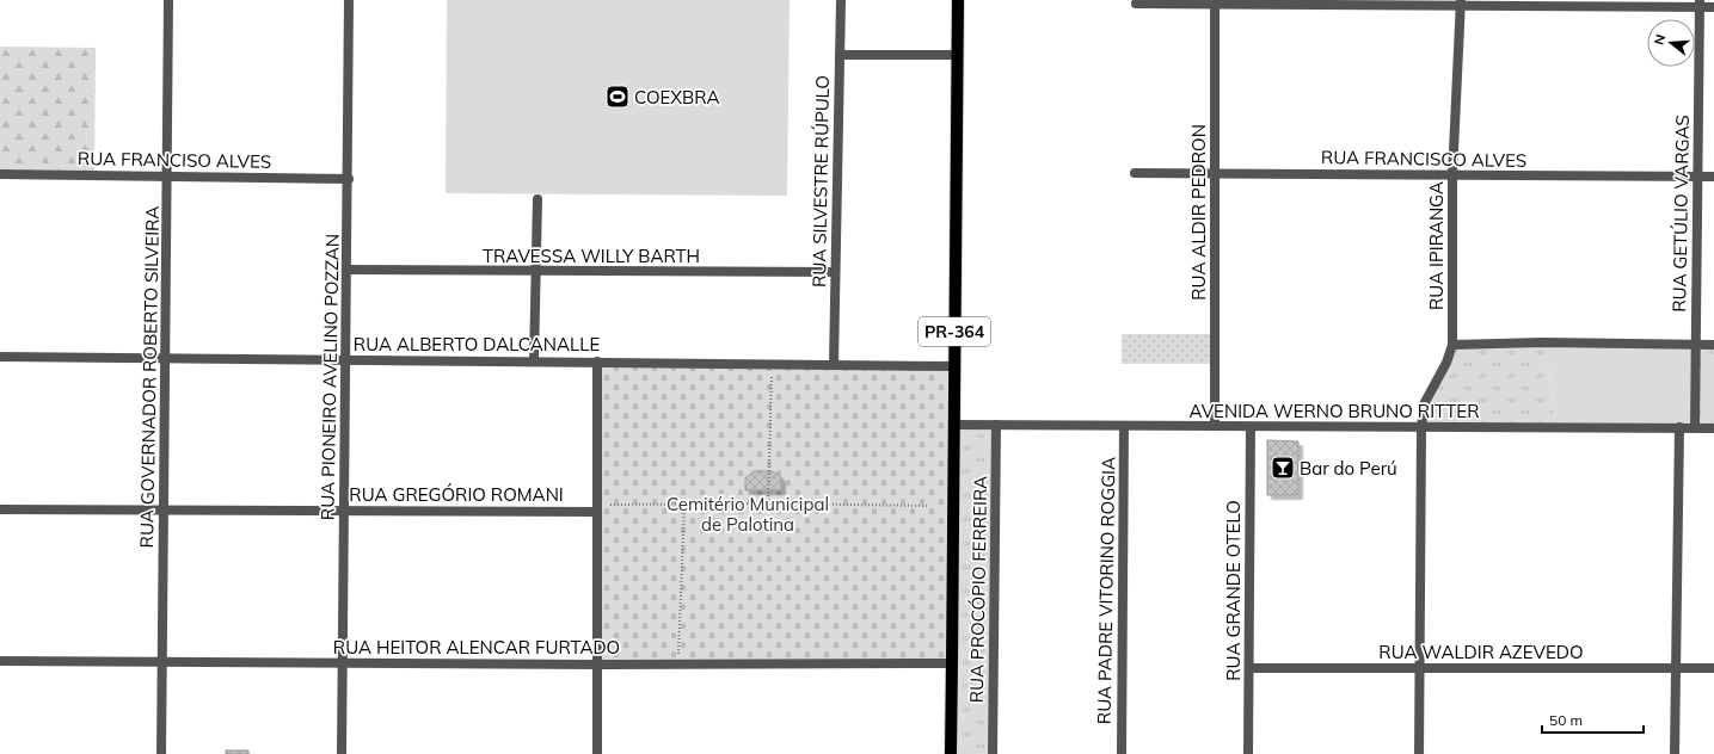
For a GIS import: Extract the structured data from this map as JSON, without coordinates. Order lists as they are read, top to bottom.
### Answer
{
  "streets": {
    "main road": ["PR-364"],
    "street": [
      "RUA FRANCISCO ALVES",
      "RUA FRANCISO ALVES",
      "RUA SILVESTRE RÚPULO",
      "RUA ALDIR PEDRON",
      "RUA GETÚLIO VARGAS",
      "RUA IPIRANGA",
      "TRAVESSA WILLY BARTH",
      "RUA ALBERTO DALCANALLE",
      "RUA GOVERNADOR ROBERTO SILVEIRA",
      "RUA PIONEIRO AVELINO POZZAN",
      "AVENIDA WERNO BRUNO RITTER",
      "RUA GREGÓRIO ROMANI",
      "RUA PROCÓPIO FERREIRA",
      "RUA PADRE VITORINO ROGGIA",
      "RUA GRANDE OTELO",
      "RUA HEITOR ALENCAR FURTADO",
      "RUA WALDIR AZEVEDO"
    ]
  },
  "crossings": [
    ["RUA FRANCISCO ALVES", "RUA ALDIR PEDRON"],
    ["RUA FRANCISCO ALVES", "RUA GETÚLIO VARGAS"],
    ["RUA FRANCISCO ALVES", "RUA IPIRANGA"],
    ["RUA FRANCISO ALVES", "RUA GOVERNADOR ROBERTO SILVEIRA"],
    ["RUA FRANCISO ALVES", "RUA PIONEIRO AVELINO POZZAN"],
    ["RUA SILVESTRE RÚPULO", "TRAVESSA WILLY BARTH"],
    ["RUA SILVESTRE RÚPULO", "RUA ALBERTO DALCANALLE"],
    ["RUA ALDIR PEDRON", "AVENIDA WERNO BRUNO RITTER"],
    ["RUA GETÚLIO VARGAS", "AVENIDA WERNO BRUNO RITTER"],
    ["RUA IPIRANGA", "AVENIDA WERNO BRUNO RITTER"],
    ["RUA IPIRANGA", "RUA WALDIR AZEVEDO"],
    ["TRAVESSA WILLY BARTH", "RUA PIONEIRO AVELINO POZZAN"],
    ["PR-364", "RUA ALBERTO DALCANALLE"],
    ["PR-364", "AVENIDA WERNO BRUNO RITTER"],
    ["PR-364", "RUA HEITOR ALENCAR FURTADO"],
    ["RUA ALBERTO DALCANALLE", "RUA GOVERNADOR ROBERTO SILVEIRA"],
    ["RUA ALBERTO DALCANALLE", "RUA PIONEIRO AVELINO POZZAN"],
    ["RUA GOVERNADOR ROBERTO SILVEIRA", "RUA GREGÓRIO ROMANI"],
    ["RUA GOVERNADOR ROBERTO SILVEIRA", "RUA HEITOR ALENCAR FURTADO"],
    ["RUA PIONEIRO AVELINO POZZAN", "RUA GREGÓRIO ROMANI"],
    ["RUA PIONEIRO AVELINO POZZAN", "RUA HEITOR ALENCAR FURTADO"],
    ["AVENIDA WERNO BRUNO RITTER", "RUA PROCÓPIO FERREIRA"],
    ["AVENIDA WERNO BRUNO RITTER", "RUA PADRE VITORINO ROGGIA"],
    ["AVENIDA WERNO BRUNO RITTER", "RUA GRANDE OTELO"],
    ["RUA GRANDE OTELO", "RUA WALDIR AZEVEDO"]
  ],
  "parks": ["Cemitério Municipal de Palotina"],
  "places": {
    "sports": ["COEXBRA"],
    "bar": ["Bar do Perú"]
  },
  "scale_bar": "50 m",
  "north": "left"
}
